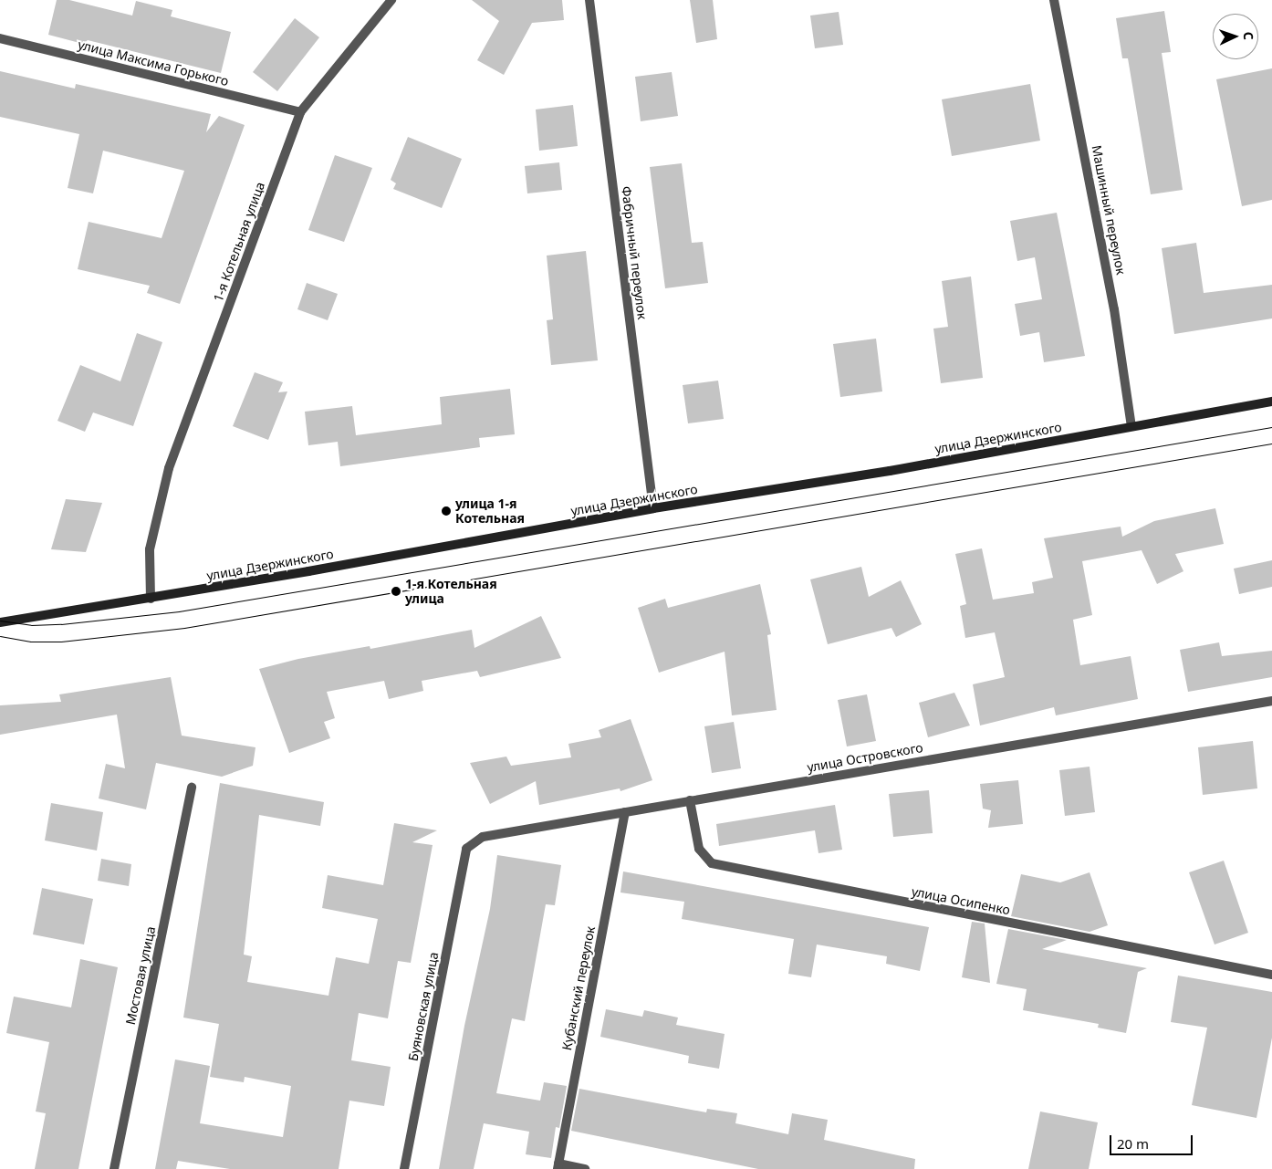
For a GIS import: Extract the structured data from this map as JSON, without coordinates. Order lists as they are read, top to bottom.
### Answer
{
  "streets": {
    "main road": ["улица Дзержинского"],
    "street": [
      "улица Максима Горького",
      "Машинный переулок",
      "1-я Котельная улица",
      "Фабричный переулок",
      "улица Островского",
      "улица Осипенко",
      "Мостовая улица",
      "Кубанский переулок",
      "Буяновская улица"
    ]
  },
  "crossings": [
    ["улица Максима Горького", "1-я Котельная улица"],
    ["Машинный переулок", "улица Дзержинского"],
    ["1-я Котельная улица", "улица Дзержинского"],
    ["Фабричный переулок", "улица Дзержинского"],
    ["улица Островского", "улица Осипенко"],
    ["улица Островского", "Кубанский переулок"],
    ["улица Островского", "Буяновская улица"]
  ],
  "places": ["улица 1-я Котельная", "1-я Котельная улица"],
  "scale_bar": "20 m",
  "north": "right"
}
